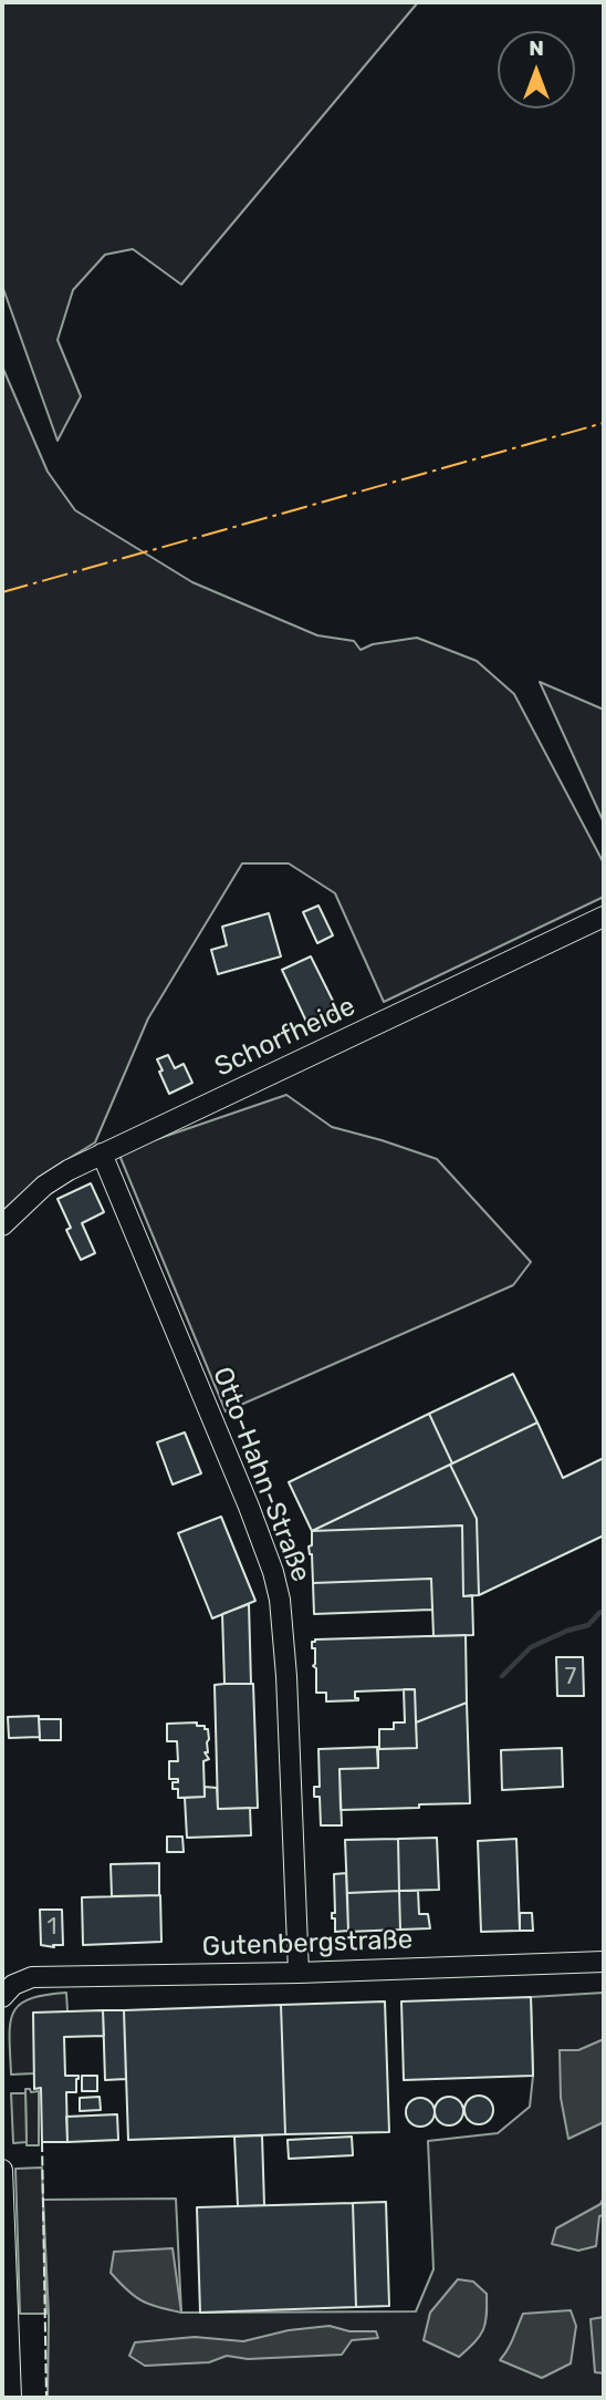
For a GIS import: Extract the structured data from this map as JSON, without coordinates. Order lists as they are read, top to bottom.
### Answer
{
  "streets": {
    "street": ["Schorfheide", "Otto-Hahn-Straße", "Gutenbergstraße"]
  },
  "crossings": [
    ["Schorfheide", "Otto-Hahn-Straße"],
    ["Otto-Hahn-Straße", "Gutenbergstraße"]
  ],
  "house_numbers": ["7", "1"],
  "north": "top"
}
